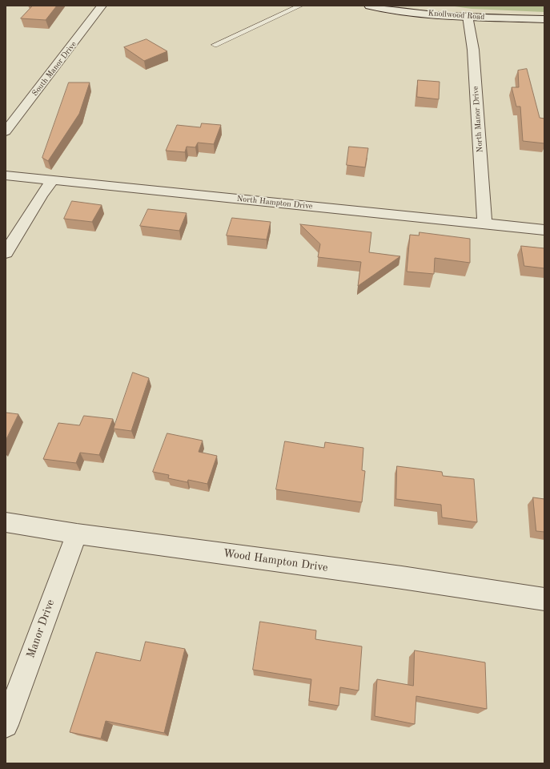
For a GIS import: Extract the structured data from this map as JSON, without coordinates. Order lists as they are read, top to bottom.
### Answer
{
  "streets": {
    "street": [
      "Knollwood Road",
      "South Manor Drive",
      "North Manor Drive",
      "North Hampton Drive",
      "Wood Hampton Drive",
      "Manor Drive"
    ]
  },
  "crossings": [
    ["Knollwood Road", "North Manor Drive"],
    ["North Manor Drive", "North Hampton Drive"],
    ["Wood Hampton Drive", "Manor Drive"]
  ]
}
